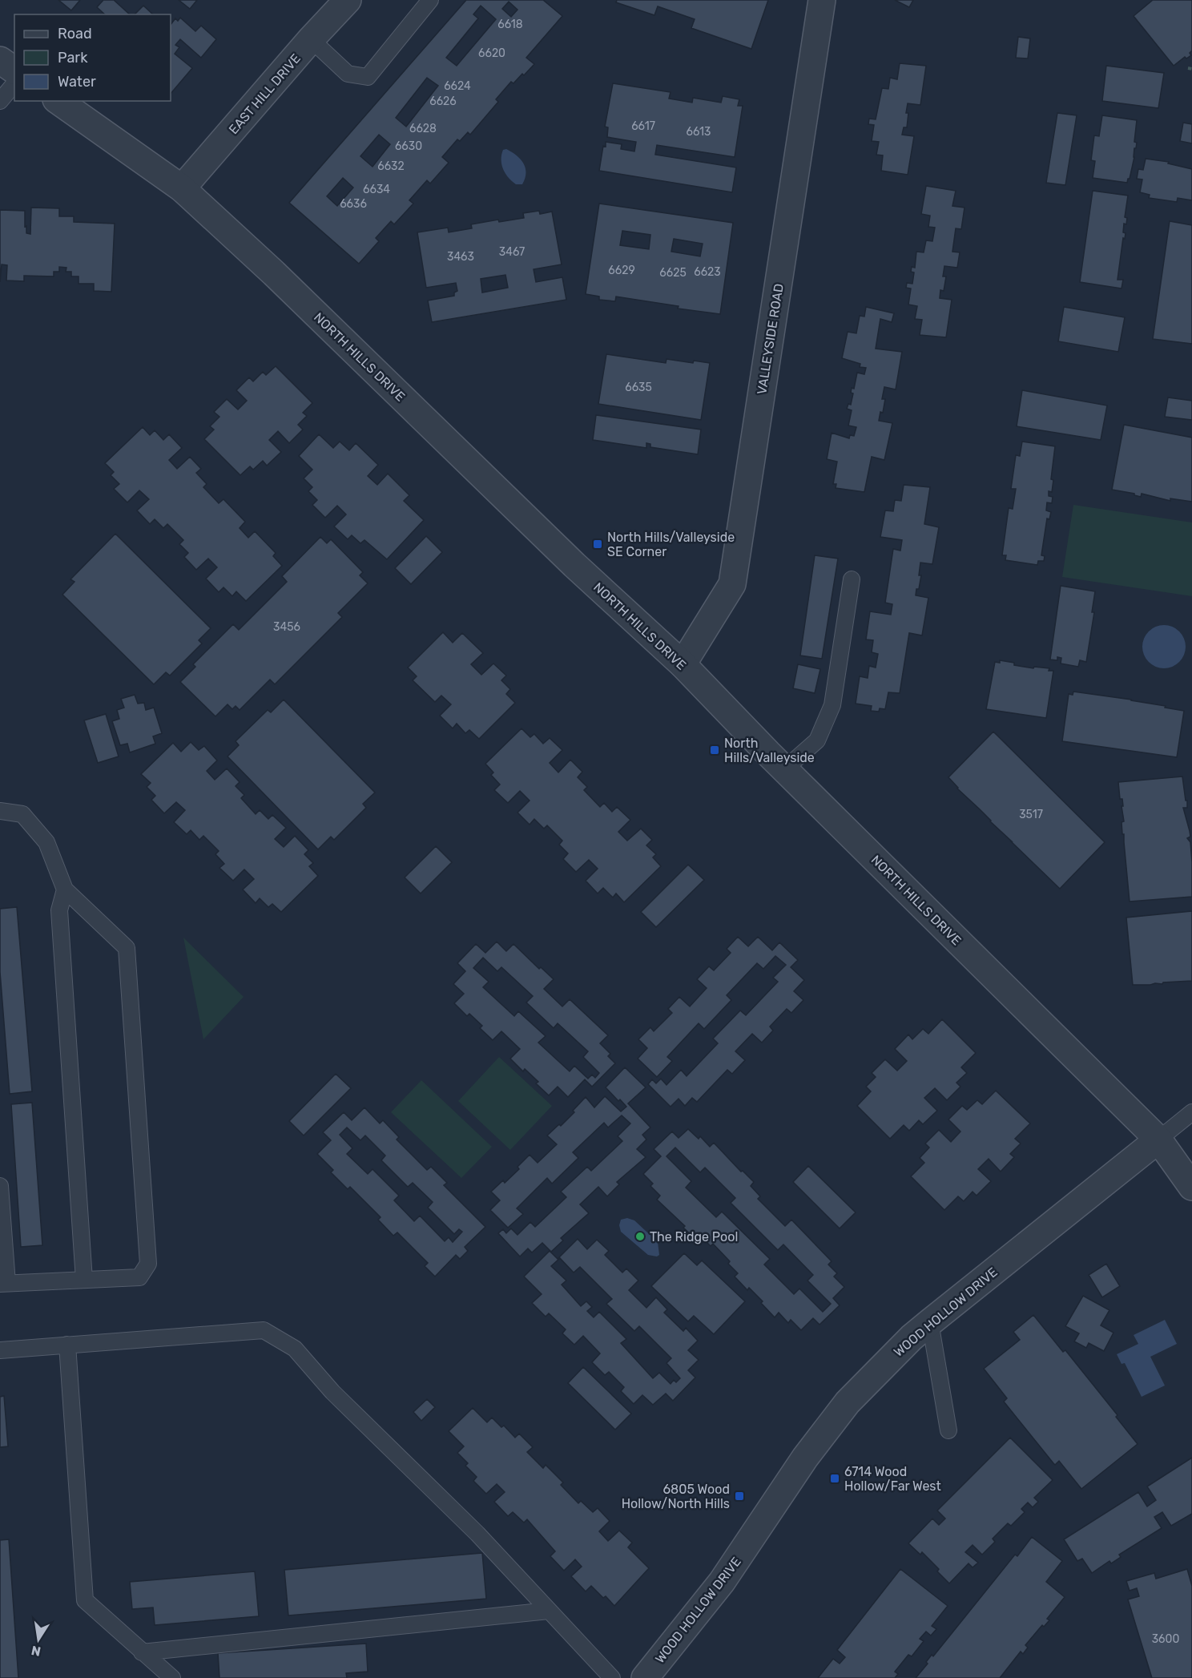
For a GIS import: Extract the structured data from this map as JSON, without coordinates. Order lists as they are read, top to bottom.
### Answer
{
  "streets": {
    "street": [
      "EAST HILL DRIVE",
      "VALLEYSIDE ROAD",
      "NORTH HILLS DRIVE",
      "WOOD HOLLOW DRIVE"
    ]
  },
  "crossings": [
    ["EAST HILL DRIVE", "NORTH HILLS DRIVE"],
    ["VALLEYSIDE ROAD", "NORTH HILLS DRIVE"],
    ["NORTH HILLS DRIVE", "WOOD HOLLOW DRIVE"]
  ],
  "places": {
    "transit": [
      "North Hills/Valleyside SE Corner",
      "North Hills/Valleyside",
      "6714 Wood Hollow/Far West",
      "6805 Wood Hollow/North Hills"
    ],
    "other": ["The Ridge Pool"]
  },
  "house_numbers": [
    "6618",
    "6620",
    "6624",
    "6626",
    "6617",
    "6628",
    "6613",
    "6630",
    "6632",
    "6634",
    "6636",
    "3467",
    "3463",
    "6629",
    "6623",
    "6625",
    "6635",
    "3456",
    "3517",
    "3600"
  ],
  "legend": ["Road", "Park", "Water"],
  "north": "bottom"
}
